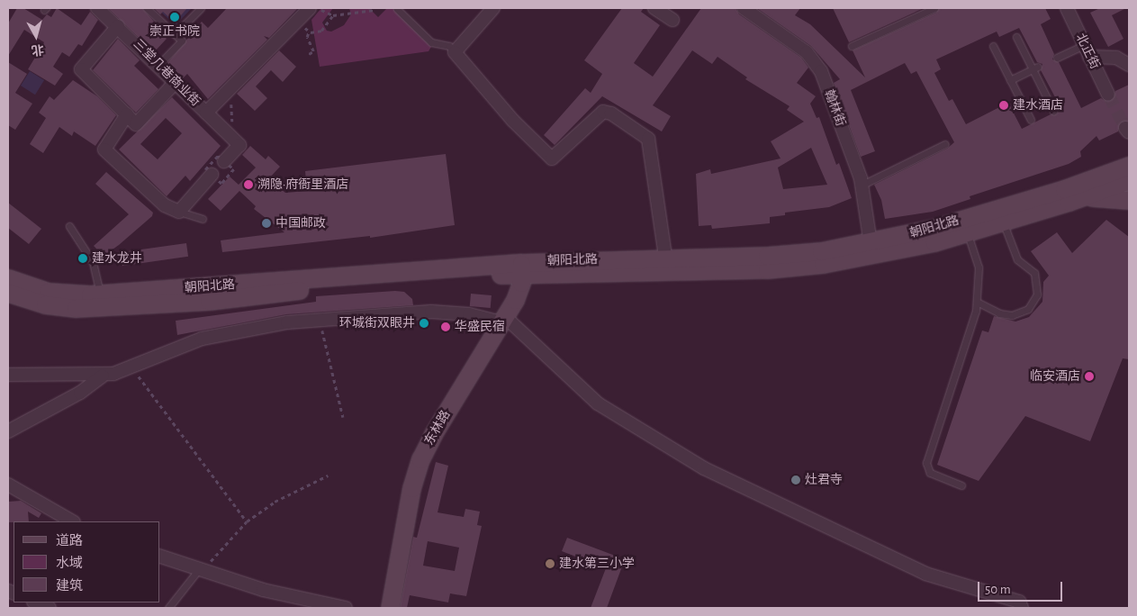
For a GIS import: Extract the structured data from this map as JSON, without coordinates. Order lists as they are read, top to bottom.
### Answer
{
  "streets": {
    "main road": ["朝阳北路", "东林路"],
    "street": ["北正街", "三堂几巷商业街", "翰林街"]
  },
  "crossings": [
    ["翰林街", "朝阳北路"],
    ["朝阳北路", "东林路"]
  ],
  "places": [
    "崇正书院",
    "建水酒店",
    "溯隐·府衙里酒店",
    "中国邮政",
    "建水龙井",
    "环城街双眼井",
    "华盛民宿",
    "临安酒店",
    "灶君寺",
    "建水第三小学"
  ],
  "legend": ["道路", "水域", "建筑"],
  "scale_bar": "50 m",
  "north": "bottom"
}
